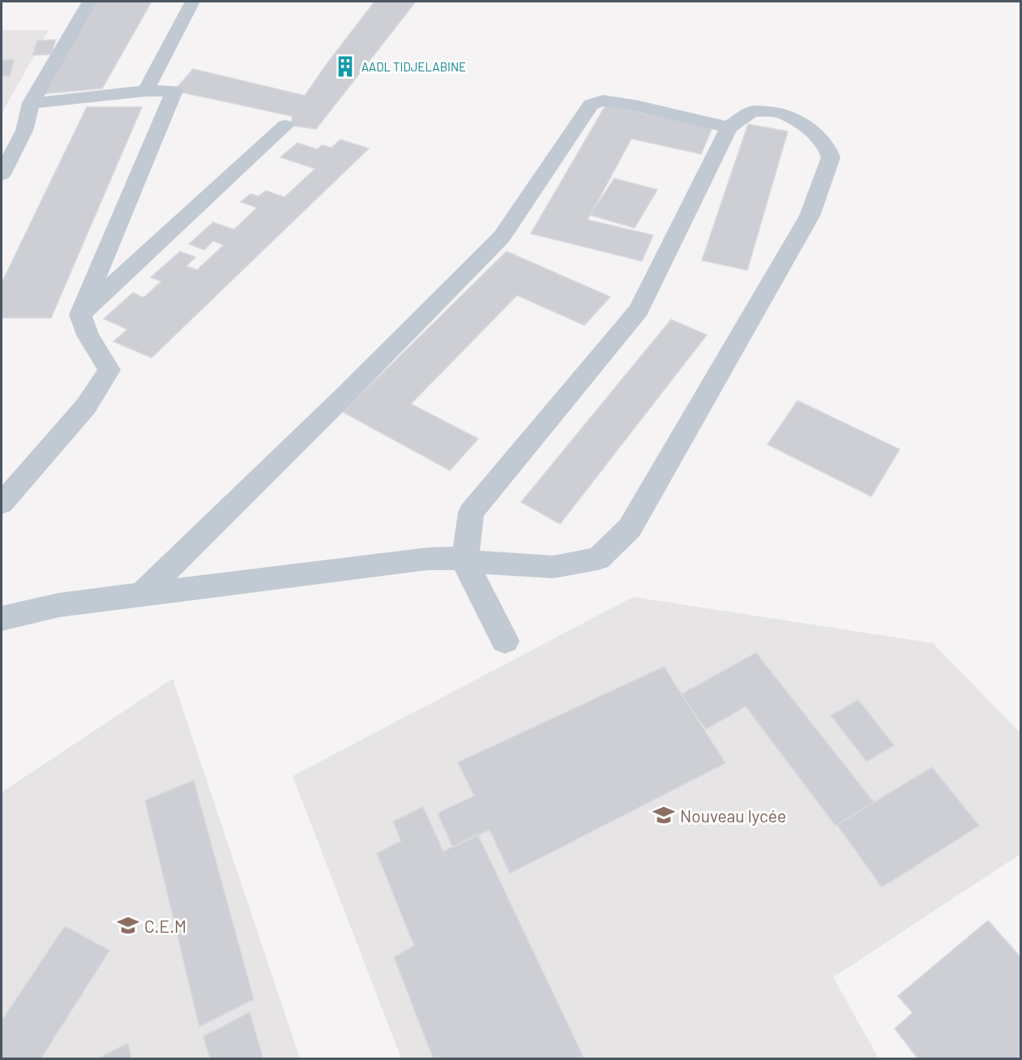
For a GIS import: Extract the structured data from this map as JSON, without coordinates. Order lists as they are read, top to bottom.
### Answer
{
  "places": {
    "building": ["AADL TIDJELABINE"],
    "school or university": ["Nouveau lycée", "C.E.M"]
  }
}
